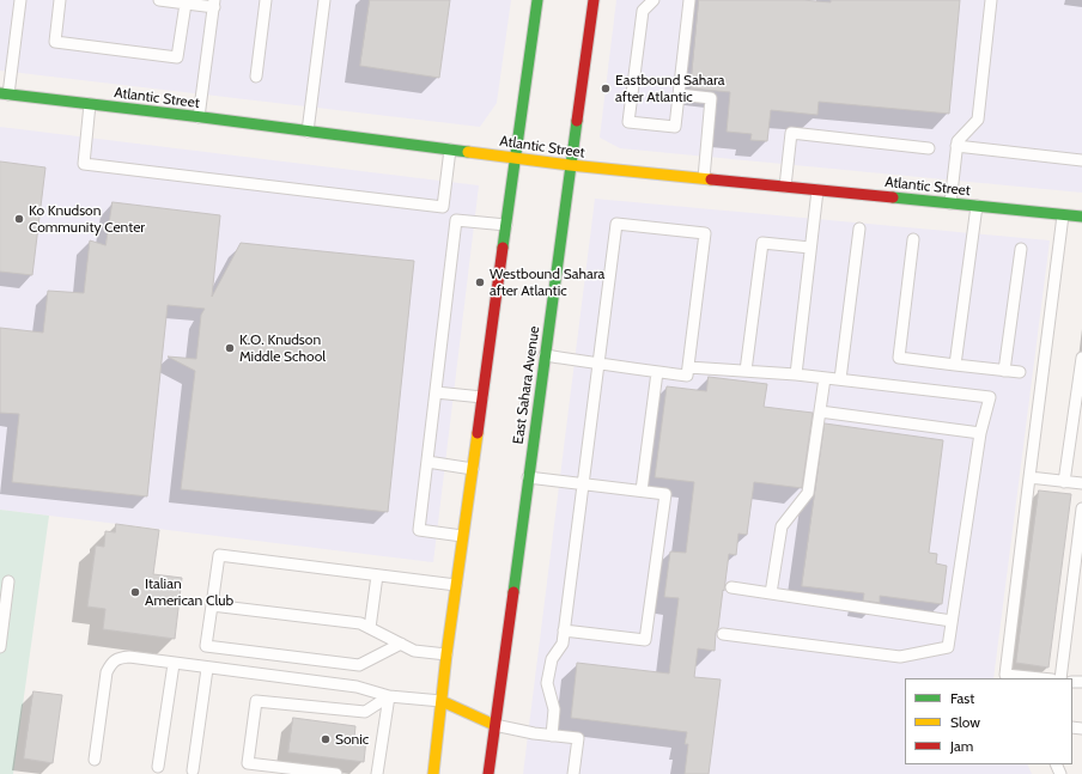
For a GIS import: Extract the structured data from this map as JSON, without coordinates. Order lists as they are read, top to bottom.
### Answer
{
  "streets": {
    "main road": ["Atlantic Street", "East Sahara Avenue"]
  },
  "crossings": [
    ["Atlantic Street", "East Sahara Avenue"]
  ],
  "places": [
    "Eastbound Sahara after Atlantic",
    "Ko Knudson Community Center",
    "Westbound Sahara after Atlantic",
    "K.O. Knudson Middle School",
    "Italian American Club",
    "Sonic"
  ],
  "legend": ["Fast", "Slow", "Jam"]
}
